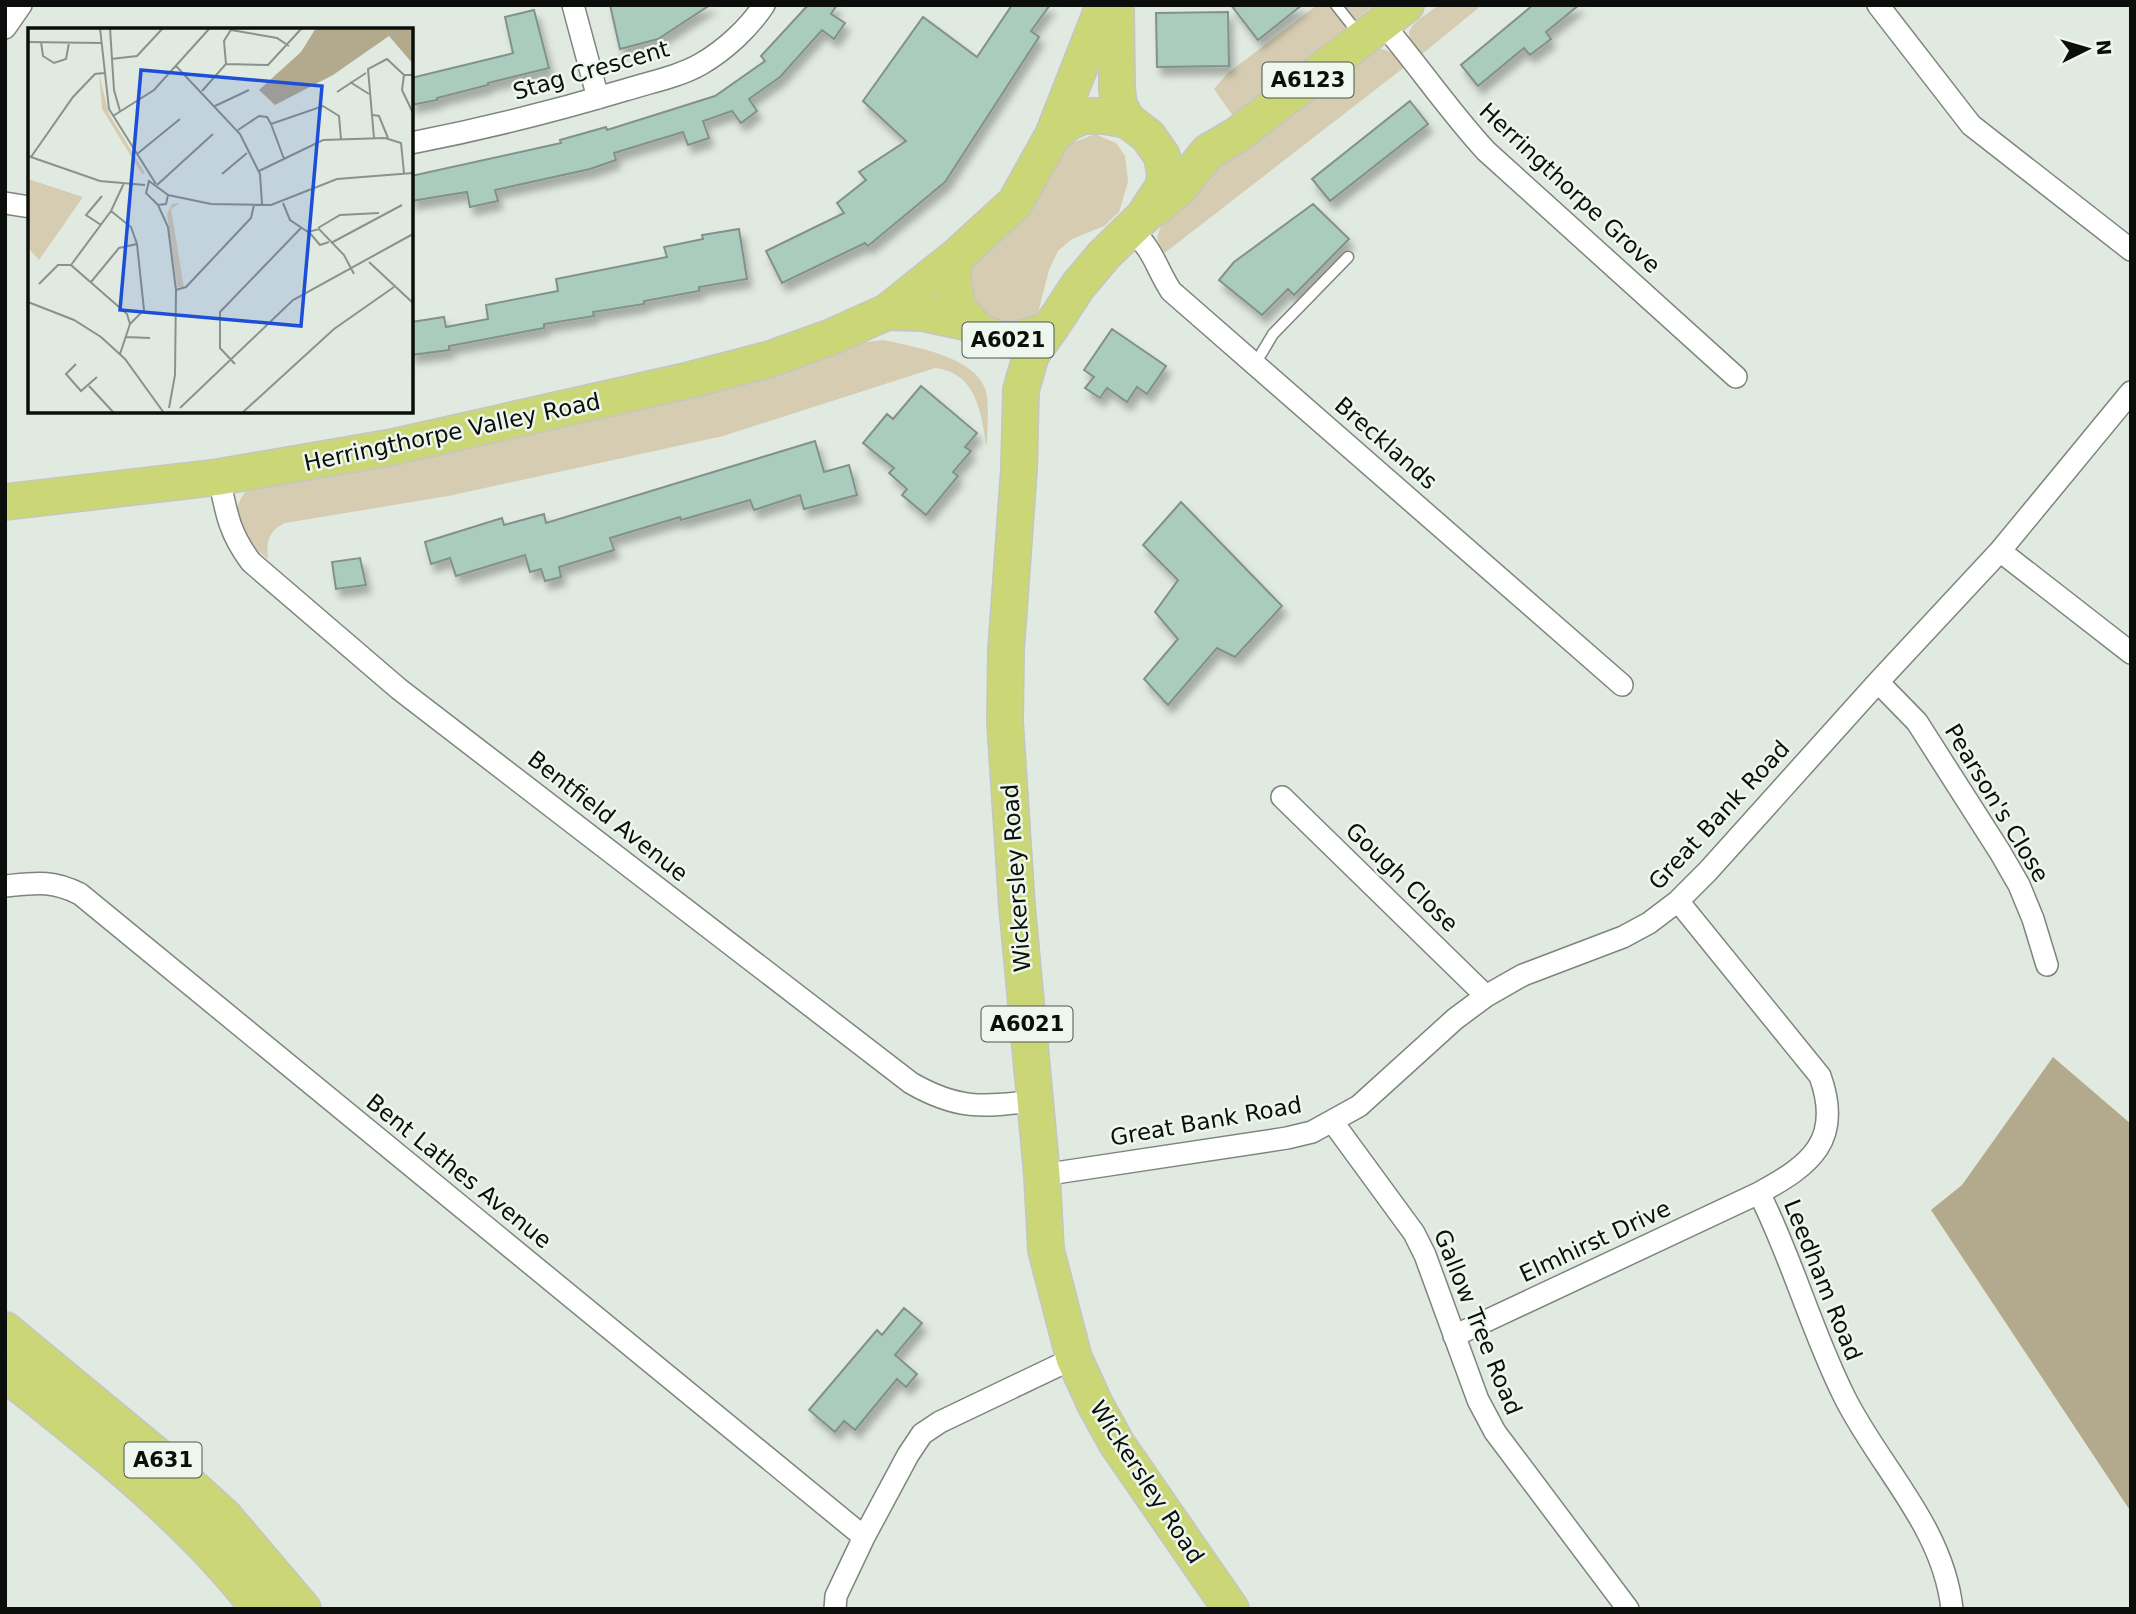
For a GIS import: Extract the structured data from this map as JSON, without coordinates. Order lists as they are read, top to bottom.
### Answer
{
  "streets": {
    "main road": [
      "A6123",
      "A6021",
      "Herringthorpe Valley Road",
      "Wickersley Road",
      "A631"
    ],
    "street": [
      "Stag Crescent",
      "Herringthorpe Grove",
      "Brecklands",
      "Pearson's Close",
      "Great Bank Road",
      "Bentfield Avenue",
      "Gough Close",
      "Bent Lathes Avenue",
      "Elmhirst Drive",
      "Leedham Road",
      "Gallow Tree Road"
    ]
  },
  "crossings": [
    ["A6123", "Herringthorpe Grove"],
    ["A6123", "A6021"],
    ["A6123", "Brecklands"],
    ["A6021", "Herringthorpe Valley Road"],
    ["A6021", "Brecklands"],
    ["A6021", "Wickersley Road"],
    ["Herringthorpe Valley Road", "Bentfield Avenue"],
    ["Herringthorpe Valley Road", "Wickersley Road"],
    ["Pearson's Close", "Great Bank Road"],
    ["Great Bank Road", "Gough Close"],
    ["Great Bank Road", "Wickersley Road"],
    ["Great Bank Road", "Leedham Road"],
    ["Great Bank Road", "Gallow Tree Road"],
    ["Bentfield Avenue", "Wickersley Road"],
    ["Elmhirst Drive", "Leedham Road"],
    ["Elmhirst Drive", "Gallow Tree Road"]
  ],
  "north": "right"
}
